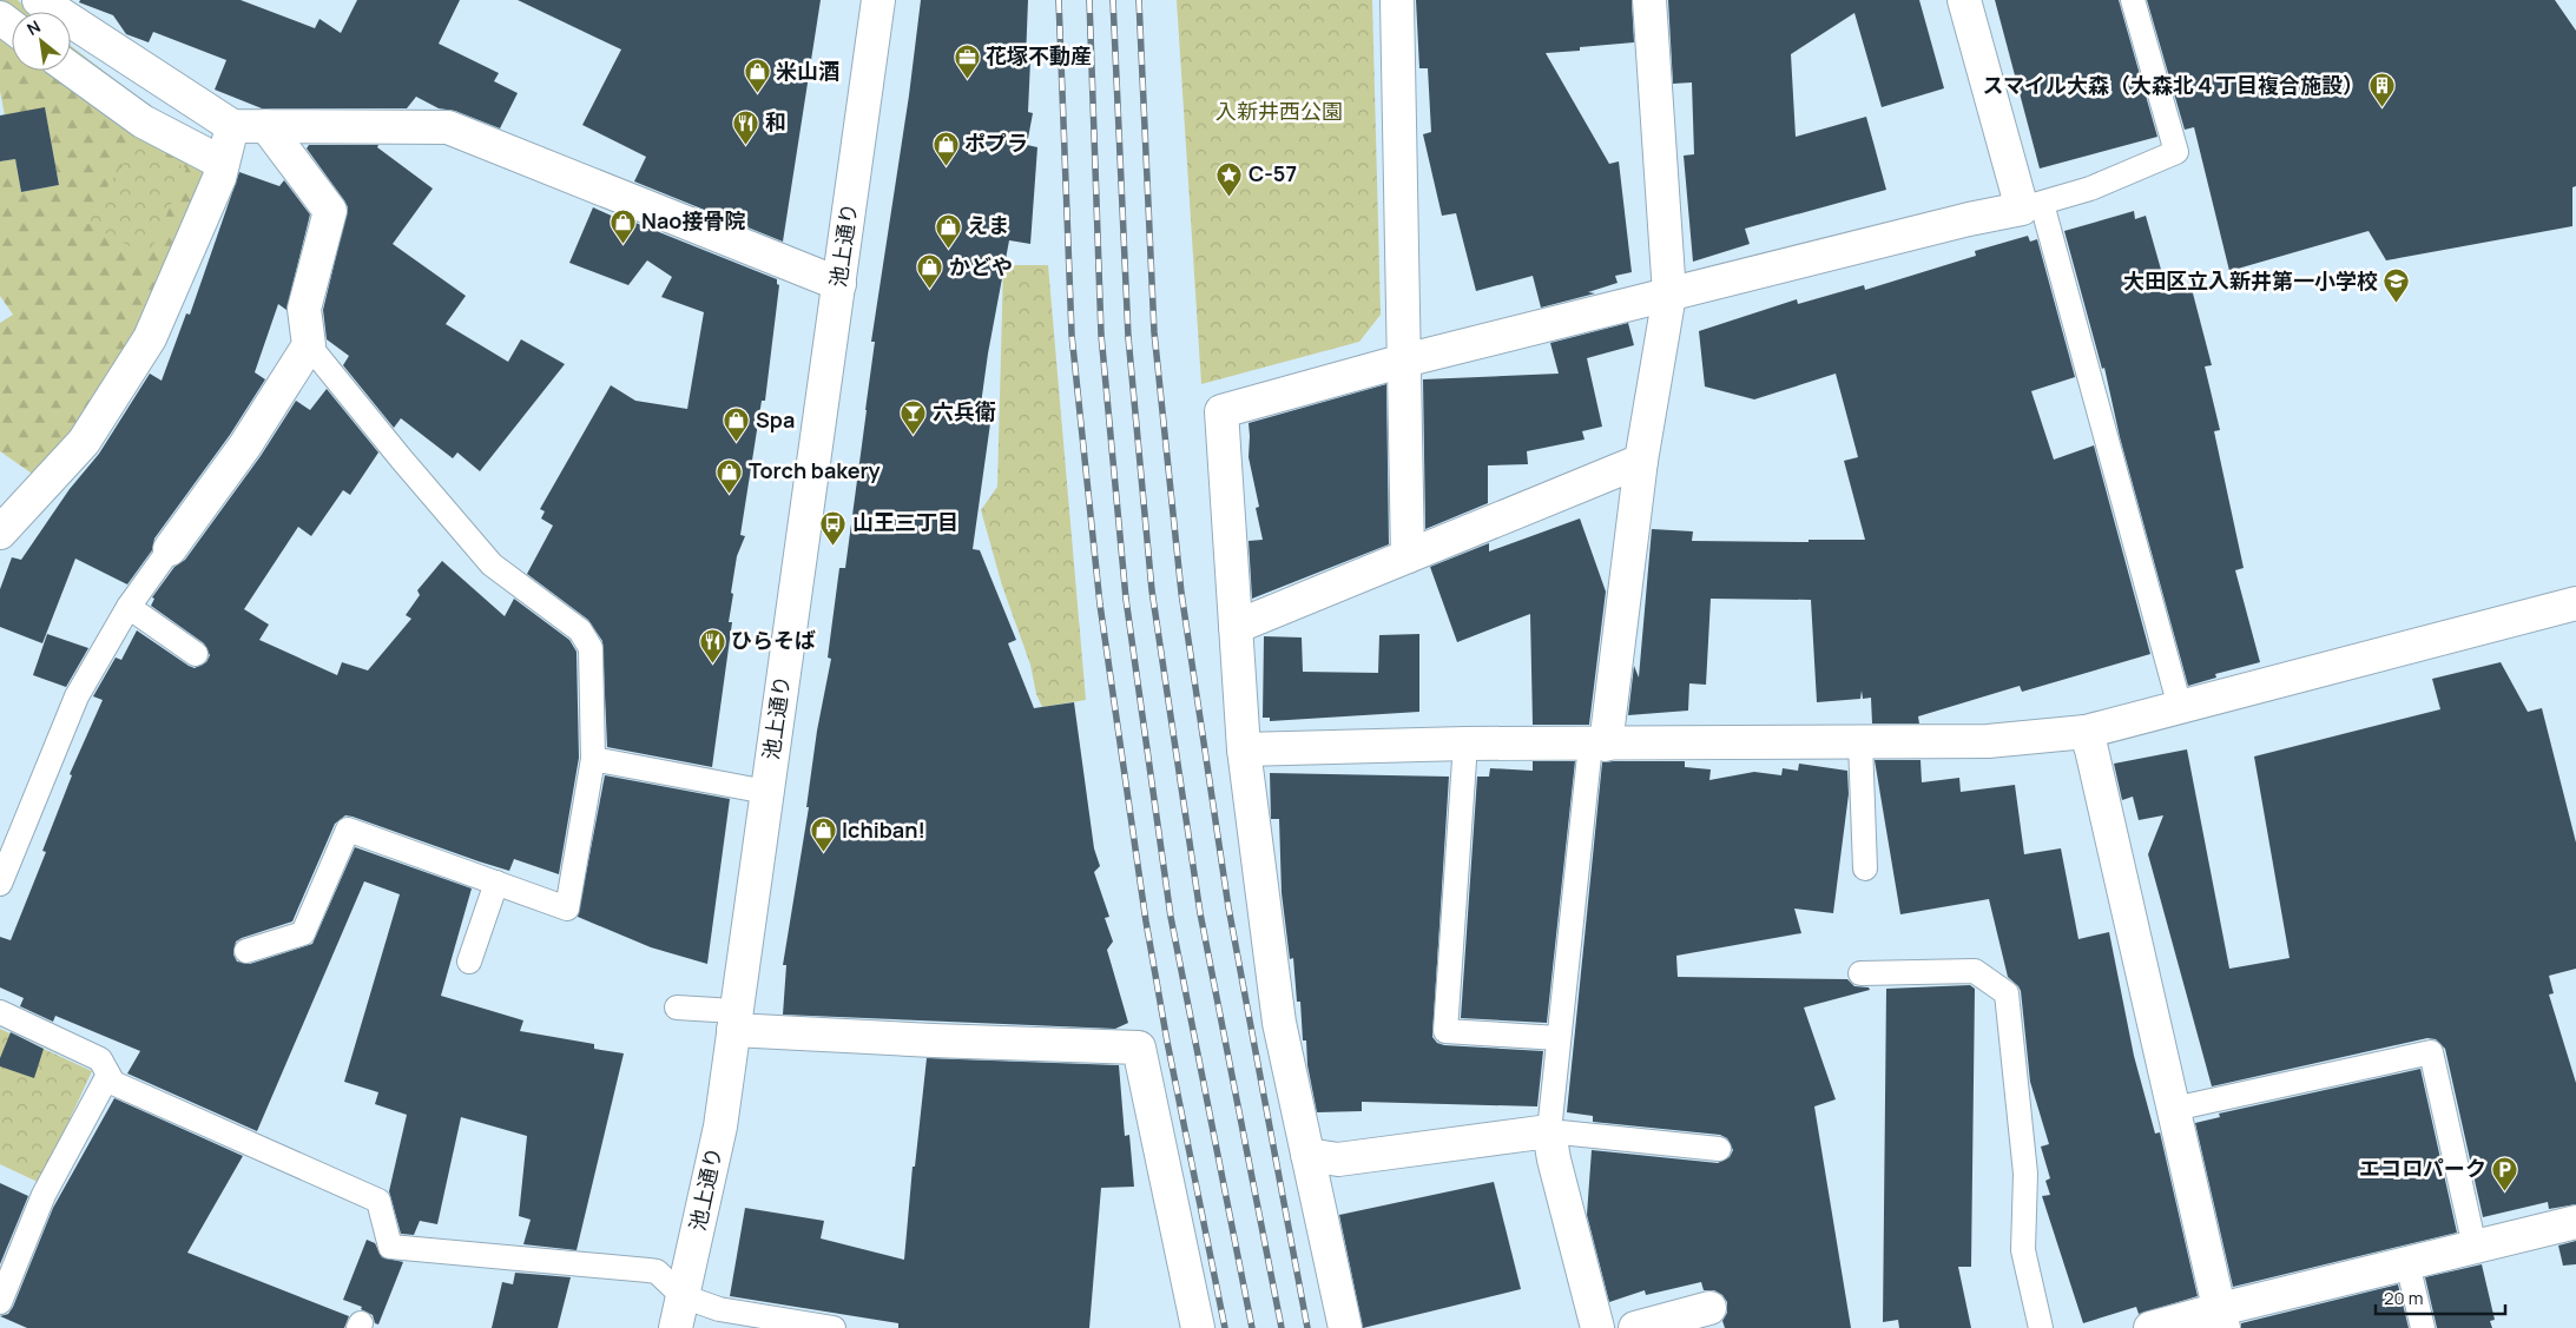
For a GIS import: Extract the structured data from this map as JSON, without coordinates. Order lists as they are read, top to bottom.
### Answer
{
  "streets": {
    "street": ["池上通り"]
  },
  "parks": ["入新井西公園"],
  "places": {
    "office": ["花塚不動産"],
    "shop": [
      "米山酒",
      "ポプラ",
      "Nao接骨院",
      "えま",
      "かどや",
      "Spa",
      "Torch bakery",
      "Ichiban!"
    ],
    "building": ["スマイル大森（大森北４丁目複合施設）"],
    "restaurant": ["和", "ひらそば"],
    "place": ["C-57"],
    "school or university": ["大田区立入新井第一小学校"],
    "bar": ["六兵衛"],
    "bus stop": ["山王三丁目"],
    "parking": ["エコロパーク"]
  },
  "scale_bar": "20 m",
  "north": "top left"
}
